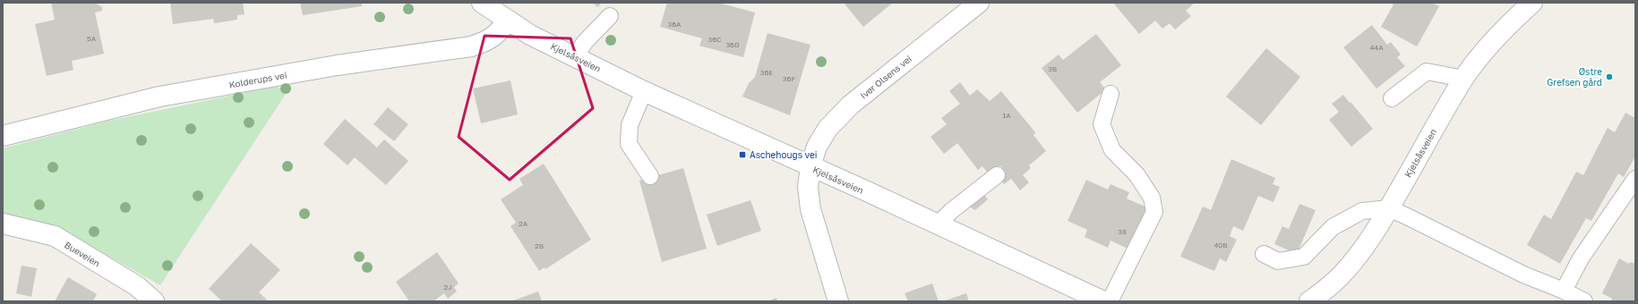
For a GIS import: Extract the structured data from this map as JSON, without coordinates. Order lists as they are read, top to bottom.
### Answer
{
  "streets": {
    "street": [
      "Kjelsåsveien",
      "Iver Olsens vei",
      "Kolderups vei",
      "Bueveien"
    ]
  },
  "crossings": [
    ["Kjelsåsveien", "Iver Olsens vei"],
    ["Kjelsåsveien", "Kolderups vei"]
  ],
  "places": {
    "other": ["Østre Grefsen gård"],
    "transit": ["Aschehougs vei"]
  },
  "house_numbers": [
    "36A",
    "5A",
    "36C",
    "36D",
    "44A",
    "3B",
    "36E",
    "36F",
    "1A",
    "2A",
    "38",
    "40B",
    "2B",
    "2J"
  ]
}
